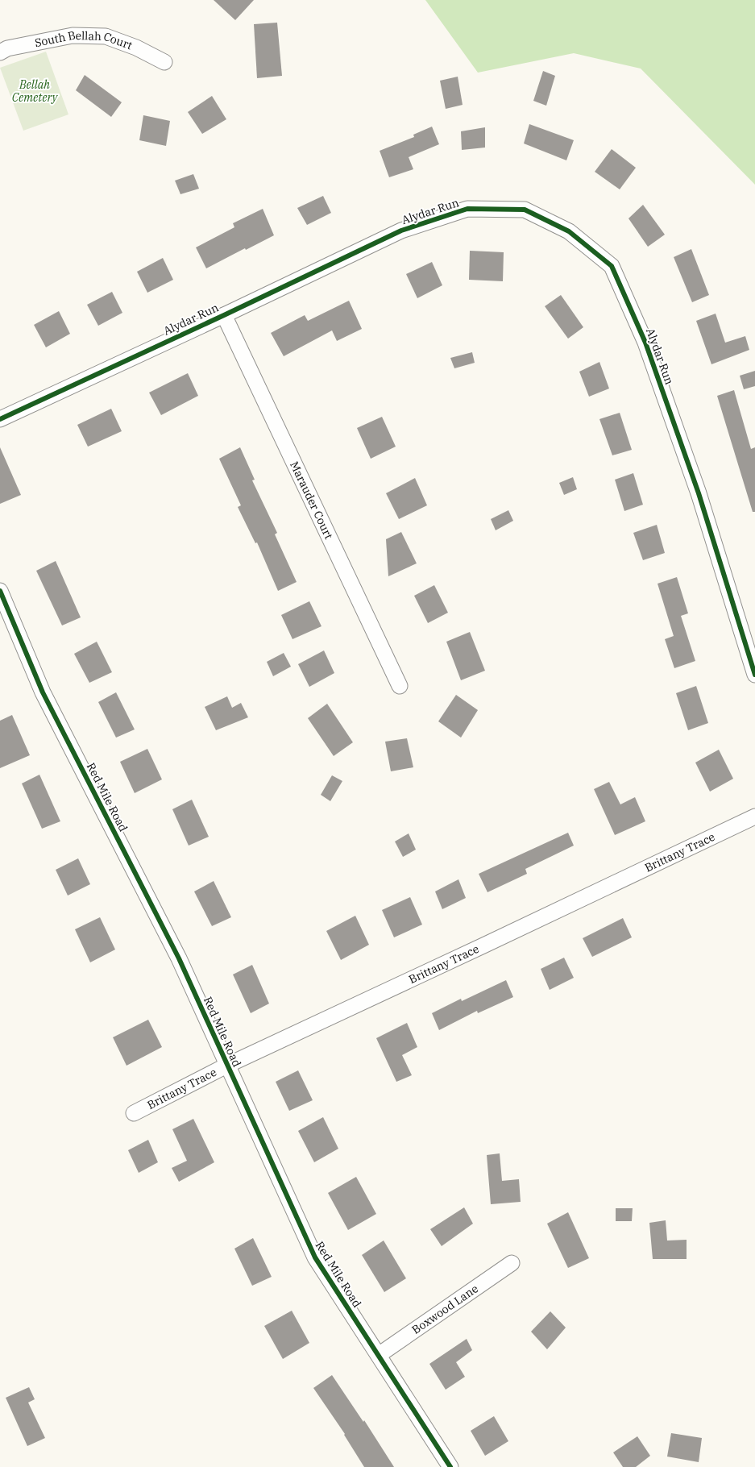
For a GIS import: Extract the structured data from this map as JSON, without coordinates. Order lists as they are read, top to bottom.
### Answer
{
  "streets": {
    "street": [
      "South Bellah Court",
      "Alydar Run",
      "Marauder Court",
      "Red Mile Road",
      "Brittany Trace",
      "Boxwood Lane"
    ]
  },
  "crossings": [
    ["Alydar Run", "Marauder Court"],
    ["Red Mile Road", "Brittany Trace"],
    ["Red Mile Road", "Boxwood Lane"]
  ],
  "parks": ["Bellah Cemetery"]
}
